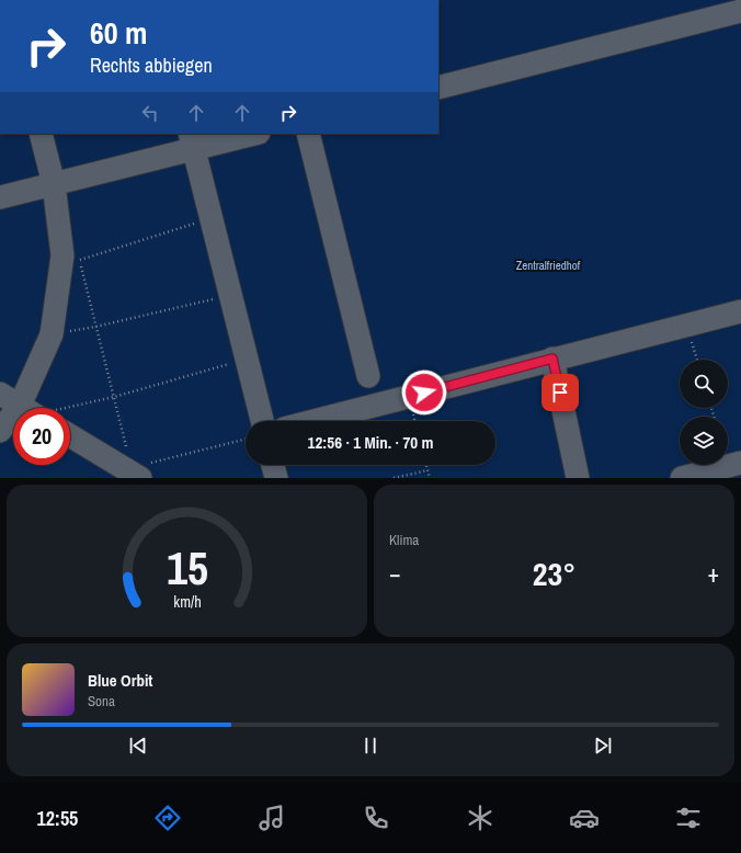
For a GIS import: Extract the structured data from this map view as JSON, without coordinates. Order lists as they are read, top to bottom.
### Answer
{
  "parks": ["Zentralfriedhof"],
  "page": {
    "turn": ["60 m", "Rechts abbiegen"],
    "limit": "20",
    "trip": "12:56 · 1 Min. · 70 m",
    "tile": "Klima",
    "heat": ["−", "23°", "+"],
    "song": ["Blue Orbit", "Sona"],
    "tabs": "12:55",
    "gauge": ["15", "km/h"]
  }
}
